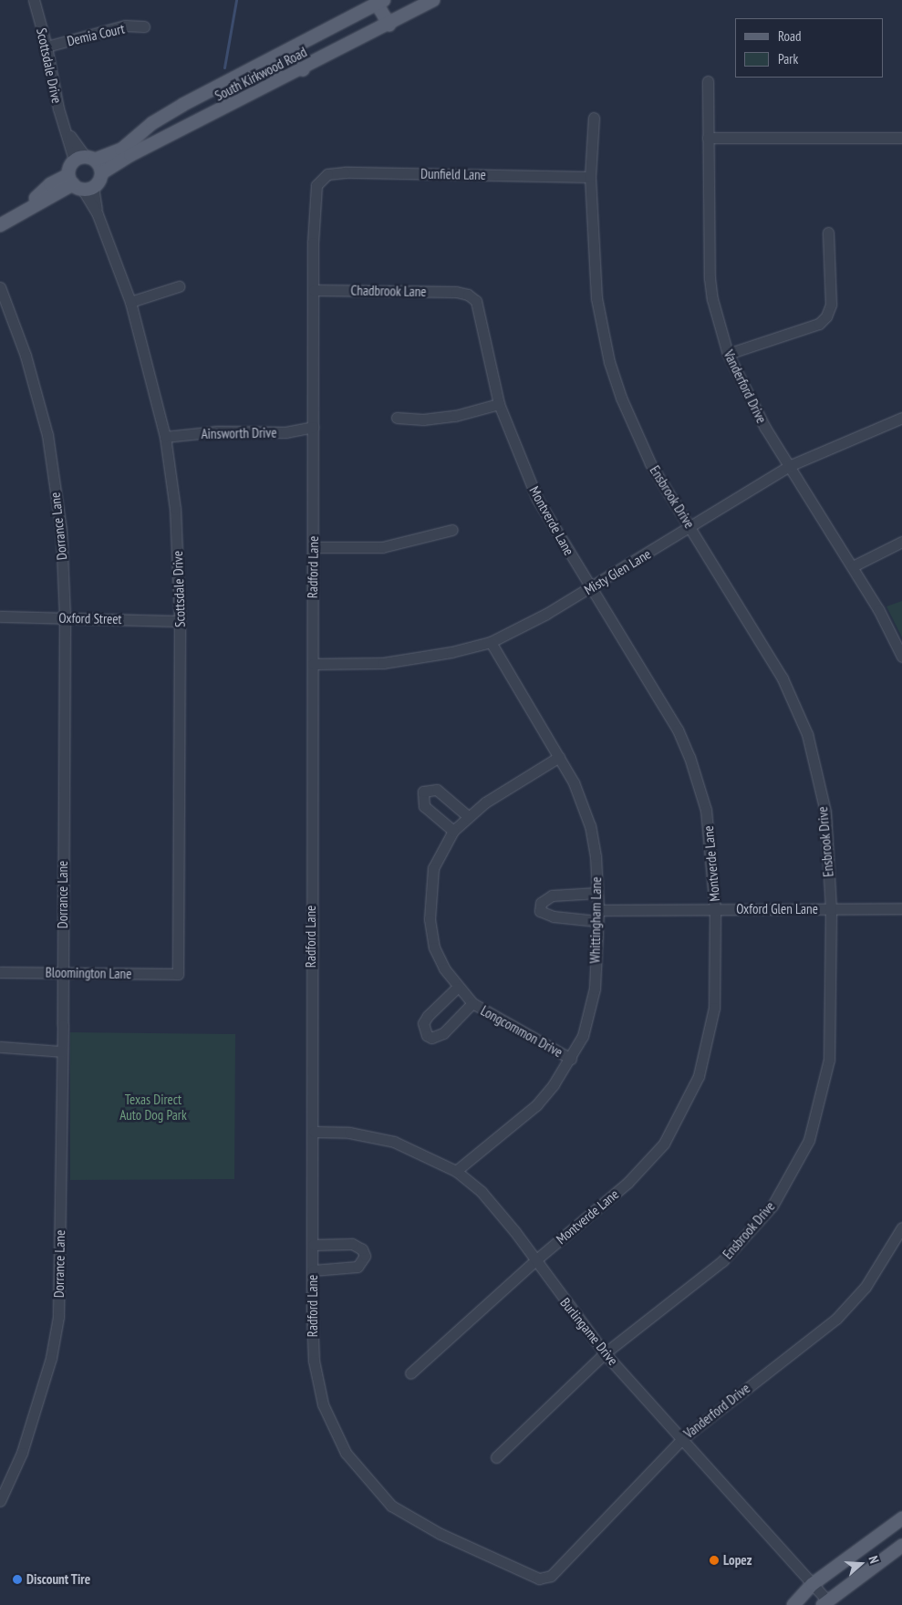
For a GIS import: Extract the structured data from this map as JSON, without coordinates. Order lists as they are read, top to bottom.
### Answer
{
  "streets": {
    "main road": ["South Kirkwood Road"],
    "street": [
      "Demia Court",
      "Scottsdale Drive",
      "Dunfield Lane",
      "Chadbrook Lane",
      "Vanderford Drive",
      "Ainsworth Drive",
      "Ensbrook Drive",
      "Montverde Lane",
      "Dorrance Lane",
      "Radford Lane",
      "Misty Glen Lane",
      "Oxford Street",
      "Oxford Glen Lane",
      "Whittingham Lane",
      "Bloomington Lane",
      "Longcommon Drive",
      "Burlingame Drive"
    ]
  },
  "crossings": [
    ["Demia Court", "Scottsdale Drive"],
    ["Scottsdale Drive", "South Kirkwood Road"],
    ["Scottsdale Drive", "Ainsworth Drive"],
    ["Scottsdale Drive", "Oxford Street"],
    ["Scottsdale Drive", "Bloomington Lane"],
    ["Dunfield Lane", "Ensbrook Drive"],
    ["Dunfield Lane", "Radford Lane"],
    ["Chadbrook Lane", "Montverde Lane"],
    ["Chadbrook Lane", "Radford Lane"],
    ["Vanderford Drive", "Radford Lane"],
    ["Vanderford Drive", "Misty Glen Lane"],
    ["Vanderford Drive", "Burlingame Drive"],
    ["Ainsworth Drive", "Radford Lane"],
    ["Ensbrook Drive", "Misty Glen Lane"],
    ["Ensbrook Drive", "Oxford Glen Lane"],
    ["Ensbrook Drive", "Burlingame Drive"],
    ["Montverde Lane", "Misty Glen Lane"],
    ["Montverde Lane", "Oxford Glen Lane"],
    ["Montverde Lane", "Burlingame Drive"],
    ["Dorrance Lane", "Oxford Street"],
    ["Dorrance Lane", "Bloomington Lane"],
    ["Radford Lane", "Misty Glen Lane"],
    ["Radford Lane", "Burlingame Drive"],
    ["Misty Glen Lane", "Whittingham Lane"],
    ["Oxford Glen Lane", "Whittingham Lane"],
    ["Whittingham Lane", "Longcommon Drive"],
    ["Whittingham Lane", "Burlingame Drive"]
  ],
  "parks": ["Texas Direct Auto Dog Park"],
  "places": ["Lopez", "Discount Tire"],
  "legend": ["Road", "Park"],
  "north": "right"
}
